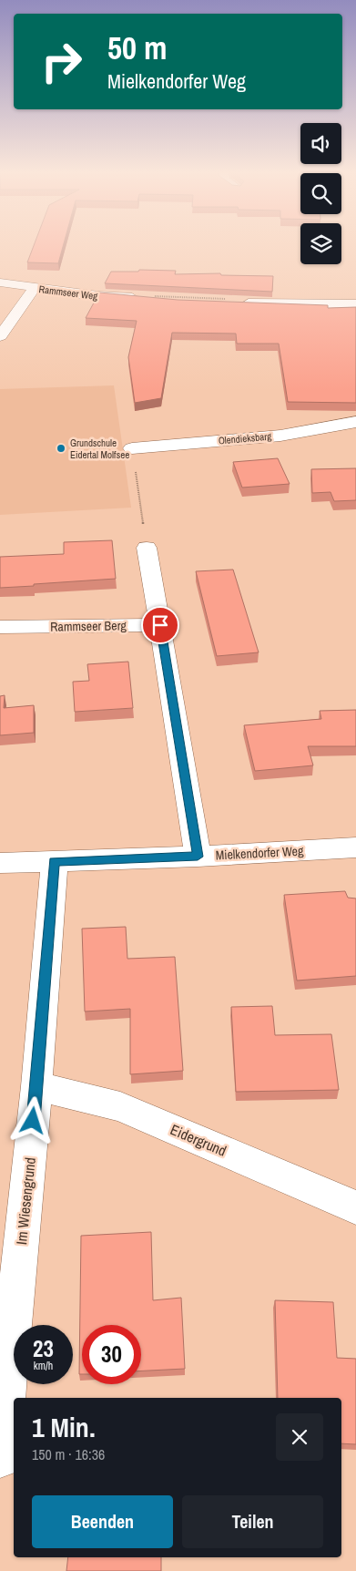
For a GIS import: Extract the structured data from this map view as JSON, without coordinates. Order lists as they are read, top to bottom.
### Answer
{
  "streets": {
    "street": [
      "Rammseer Weg",
      "Olendieksbarg",
      "Rammseer Berg",
      "Mielkendorfer Weg",
      "Eidergrund",
      "Im Wiesengrund"
    ]
  },
  "crossings": [
    ["Mielkendorfer Weg", "Im Wiesengrund"],
    ["Eidergrund", "Im Wiesengrund"]
  ],
  "places": ["Grundschule Eidertal Molfsee"],
  "page": {
    "turn": ["50 m", "Mielkendorfer Weg"],
    "speed": "23 km/h",
    "limit": "30",
    "heading": ["1 Min.", "150 m · 16:36"],
    "buttons": ["Beenden", "Teilen"]
  }
}
